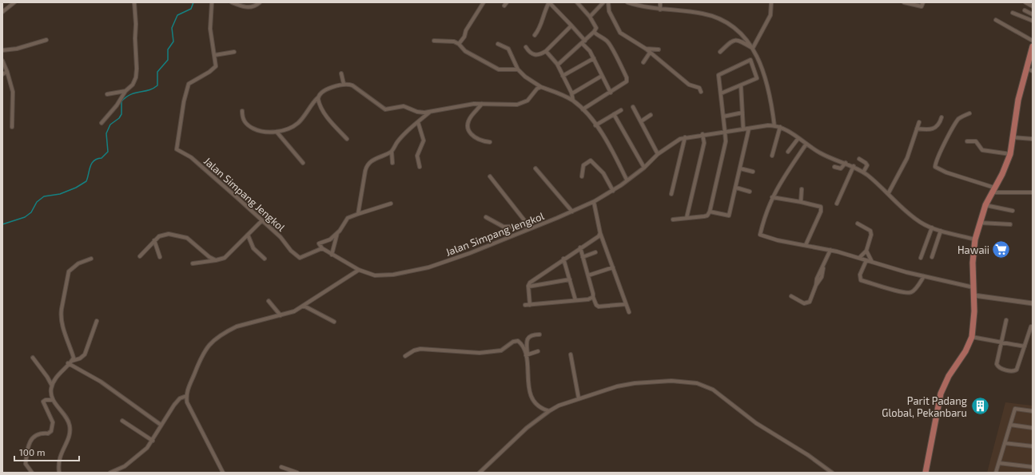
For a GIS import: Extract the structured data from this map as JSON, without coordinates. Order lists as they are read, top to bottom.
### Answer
{
  "streets": {
    "street": ["Jalan Simpang Jengkol"]
  },
  "places": {
    "supermarket": ["Hawaii"],
    "building": ["Parit Padang Global, Pekanbaru"]
  },
  "scale_bar": "100 m"
}
